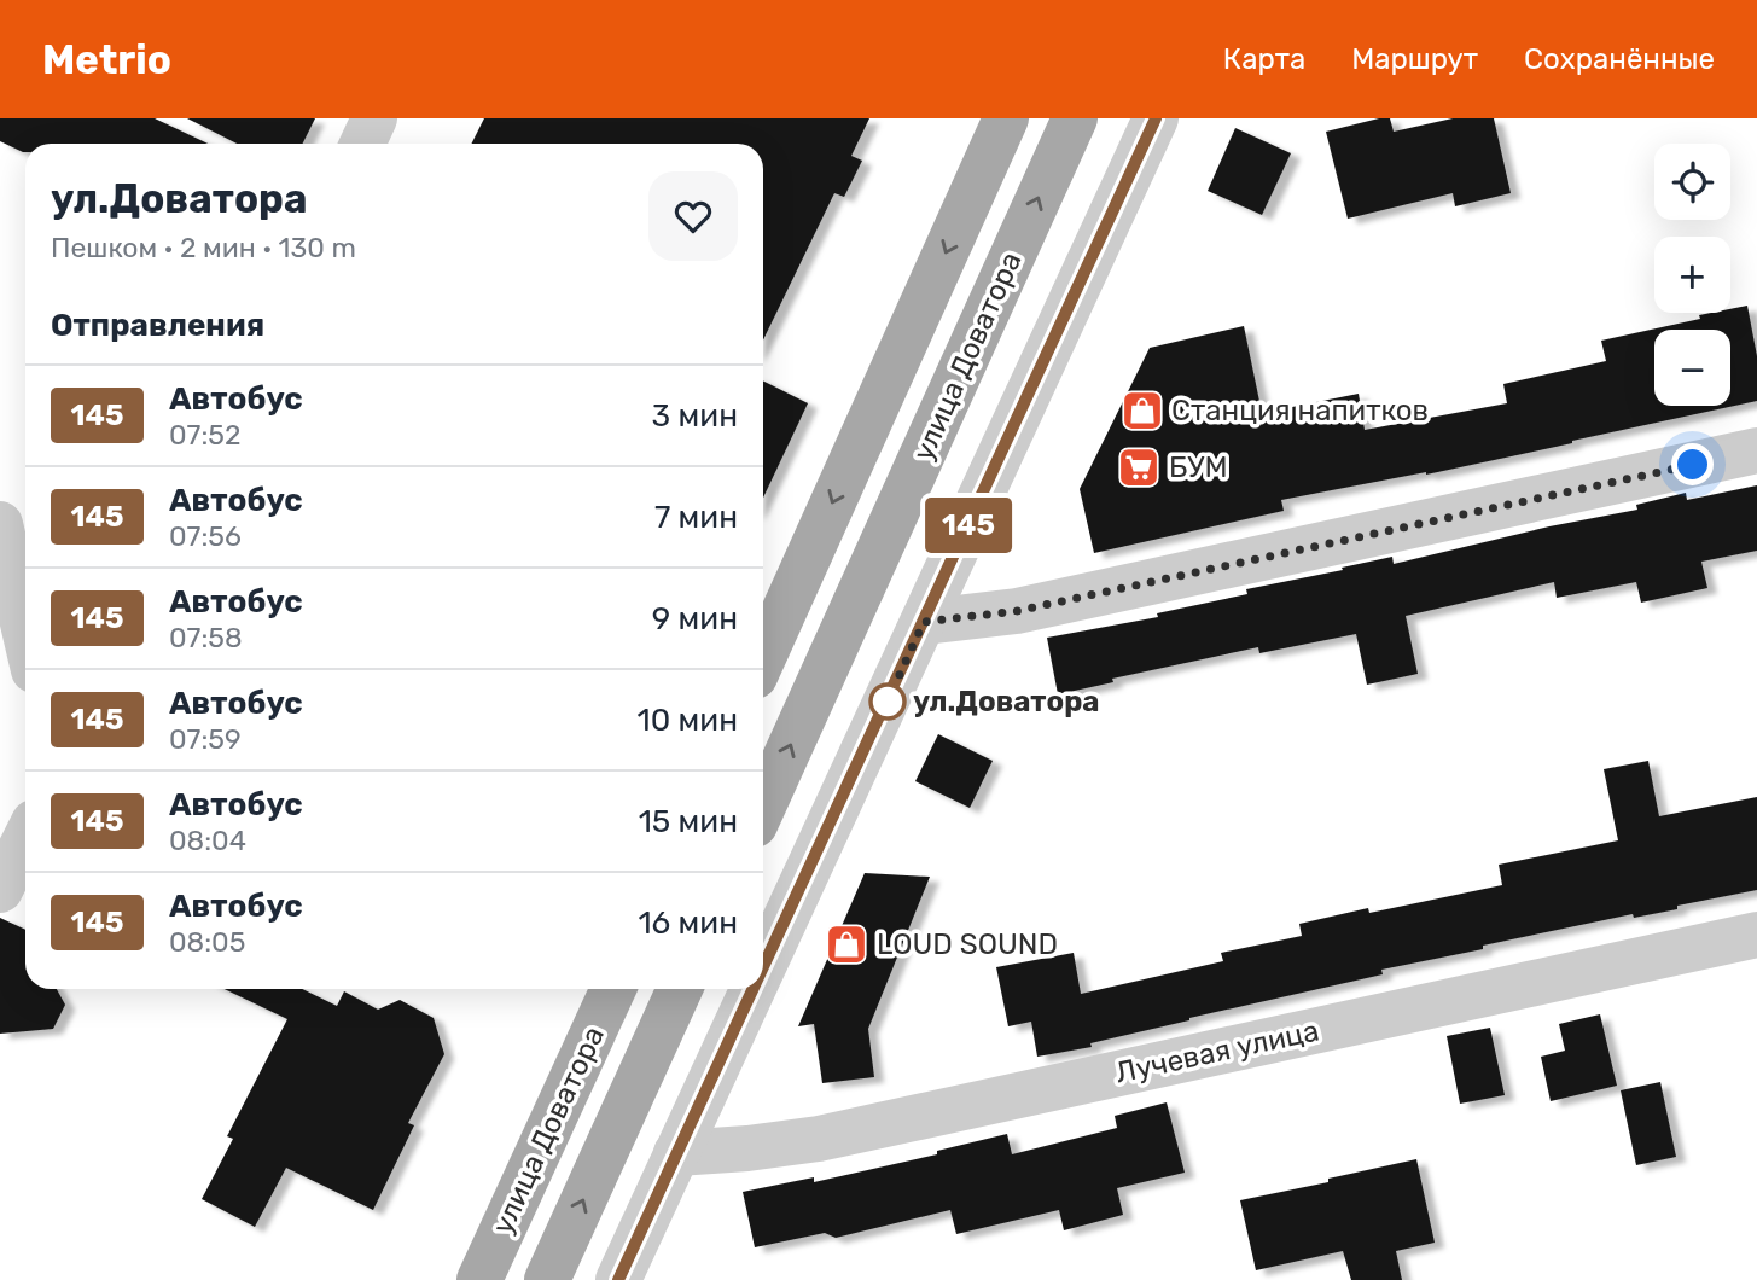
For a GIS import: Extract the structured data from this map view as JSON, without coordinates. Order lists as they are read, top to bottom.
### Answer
{
  "streets": {
    "main road": ["улица Доватора"],
    "street": ["Лучевая улица"]
  },
  "places": {
    "shop": ["Станция напитков", "LOUD SOUND"],
    "supermarket": ["БУМ"],
    "other": ["ул.Доватора"]
  },
  "lines": ["bus line 145"],
  "page": {
    "header": "Metrio",
    "nav": ["Карта", "Маршрут", "Сохранённые"],
    "on_map": "145",
    "map_buttons": ["+", "−"],
    "heading": [
      ["ул.Доватора", "Пешком · 2 мин · 130 m"],
      "Отправления"
    ],
    "list": [
      {
        "mark": "145",
        "name": "Автобус",
        "note": "07:52",
        "value": "3 мин"
      },
      {
        "mark": "145",
        "name": "Автобус",
        "note": "07:56",
        "value": "7 мин"
      },
      {
        "mark": "145",
        "name": "Автобус",
        "note": "07:58",
        "value": "9 мин"
      },
      {
        "mark": "145",
        "name": "Автобус",
        "note": "07:59",
        "value": "10 мин"
      },
      {
        "mark": "145",
        "name": "Автобус",
        "note": "08:04",
        "value": "15 мин"
      },
      {
        "mark": "145",
        "name": "Автобус",
        "note": "08:05",
        "value": "16 мин"
      }
    ]
  }
}
